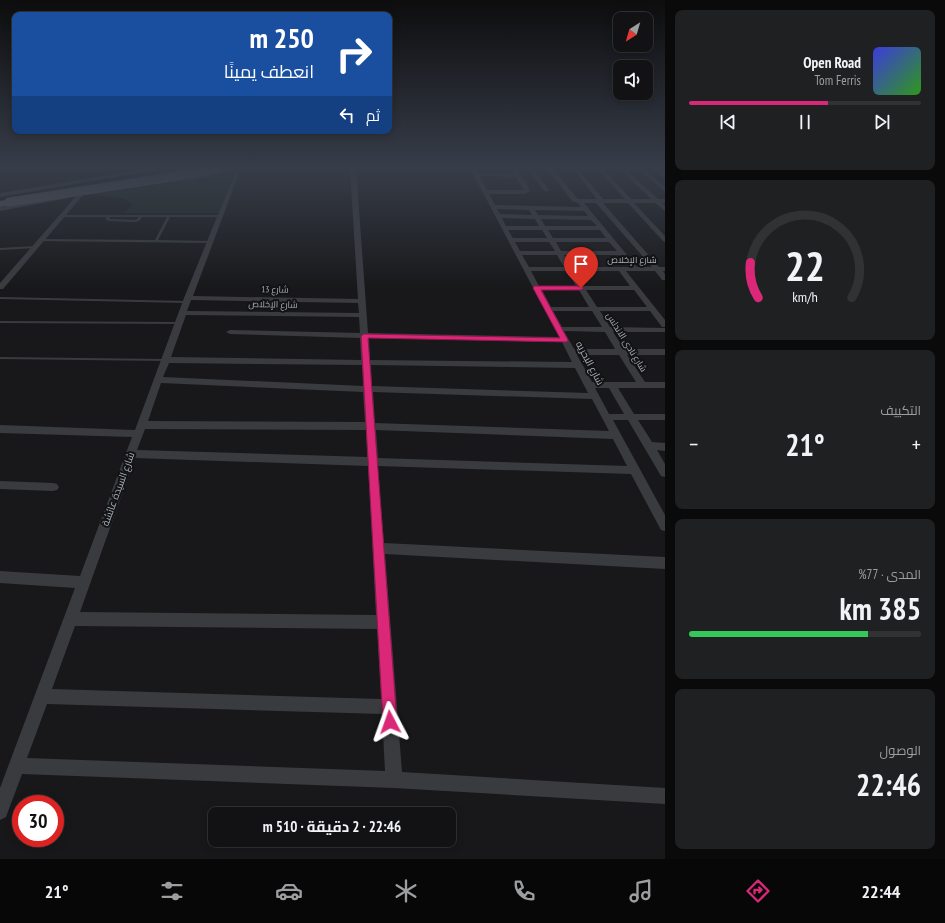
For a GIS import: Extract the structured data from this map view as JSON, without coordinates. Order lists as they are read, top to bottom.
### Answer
{
  "streets": {
    "street": [
      "شارع الإخلاص",
      "شارع 13",
      "شارع نادى الاندلس",
      "شارع البحريه",
      "شارع السيدة عائشة"
    ]
  },
  "crossings": [
    ["شارع الإخلاص", "شارع 13"],
    ["شارع الإخلاص", "شارع نادى الاندلس"],
    ["شارع الإخلاص", "شارع البحريه"],
    ["شارع الإخلاص", "شارع السيدة عائشة"],
    ["شارع 13", "شارع السيدة عائشة"]
  ],
  "north": "bottom left",
  "page": {
    "turn": ["250 m", "انعطف يمينًا"],
    "song": ["Open Road", "Tom Ferris"],
    "then": "ثم",
    "tile": [
      "التكييف",
      ["المدى · 77%", "385 km"],
      ["الوصول", "22:46"]
    ],
    "heat": ["−", "21°", "+"],
    "limit": "30",
    "trip": "22:46 · 2 دقيقة · 510 m",
    "tabs": ["22:44", "21°"],
    "gauge": ["22", "km/h"]
  }
}
